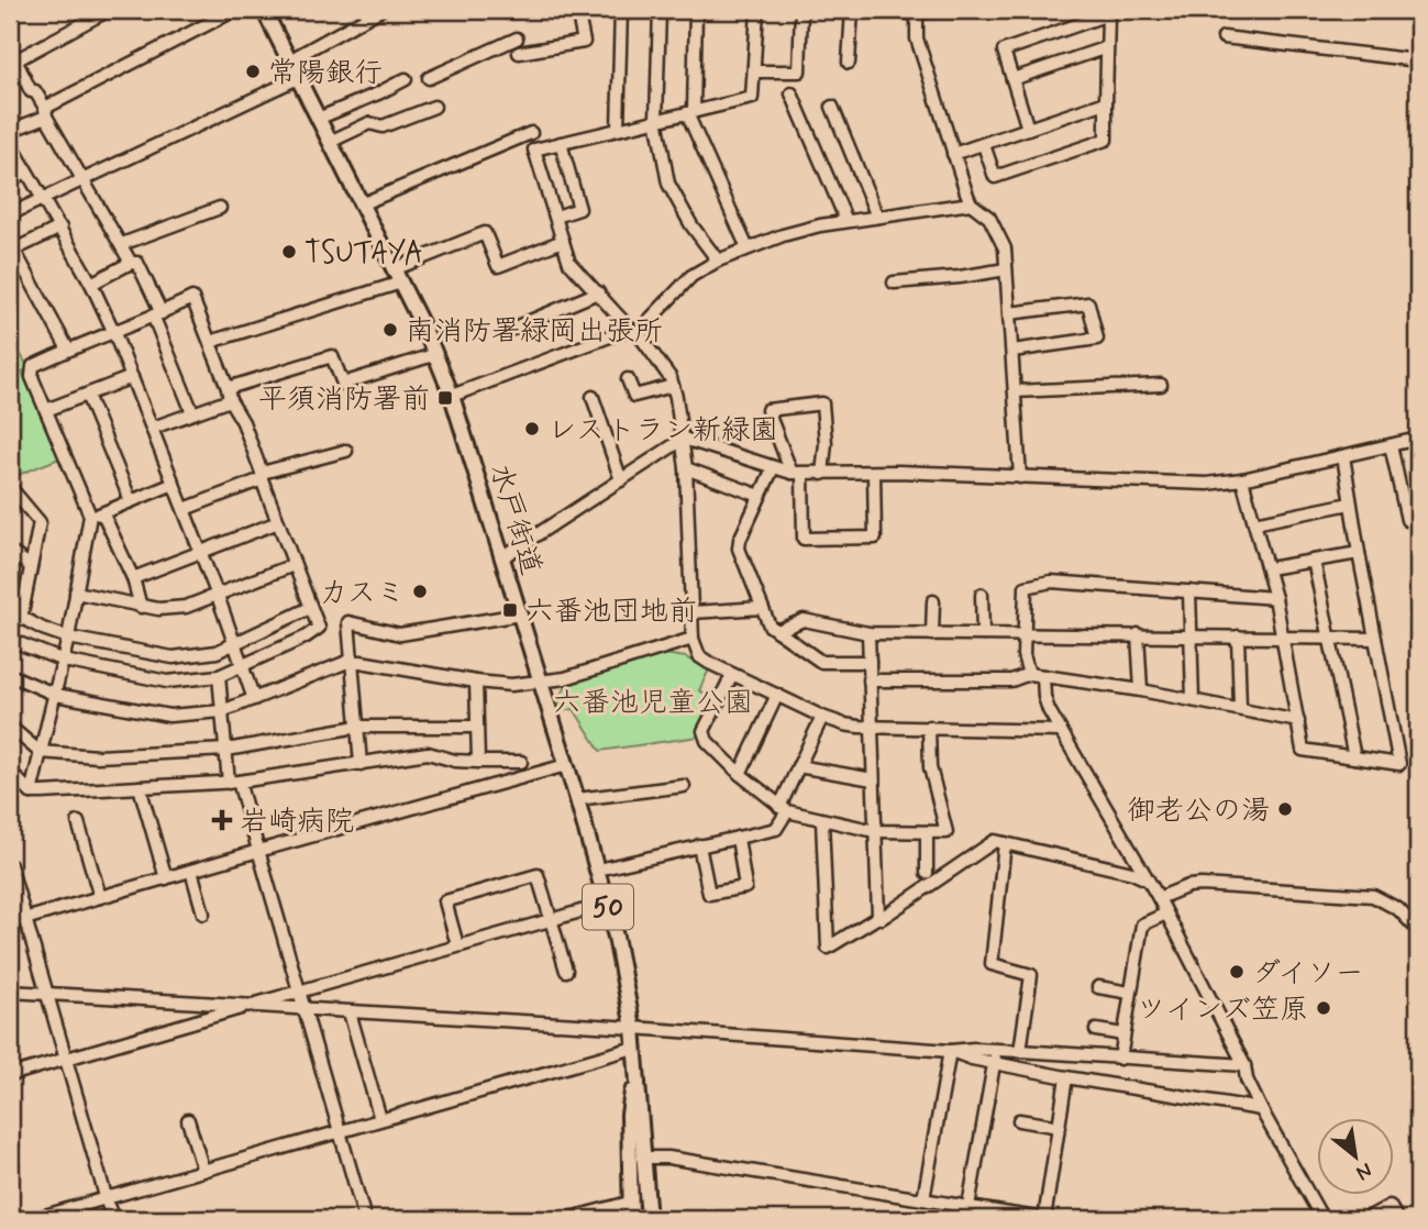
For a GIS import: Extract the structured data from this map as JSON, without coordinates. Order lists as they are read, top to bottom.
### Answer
{
  "streets": {
    "main road": ["水戸街道", "50"]
  },
  "parks": ["六番池児童公園"],
  "places": {
    "other": [
      "常陽銀行",
      "TSUTAYA",
      "南消防署緑岡出張所",
      "レストラン新緑園",
      "カスミ",
      "御老公の湯",
      "ダイソー",
      "ツインズ笠原"
    ],
    "transit": ["平須消防署前", "六番池団地前"],
    "health": ["岩崎病院"]
  },
  "north": "bottom right"
}
